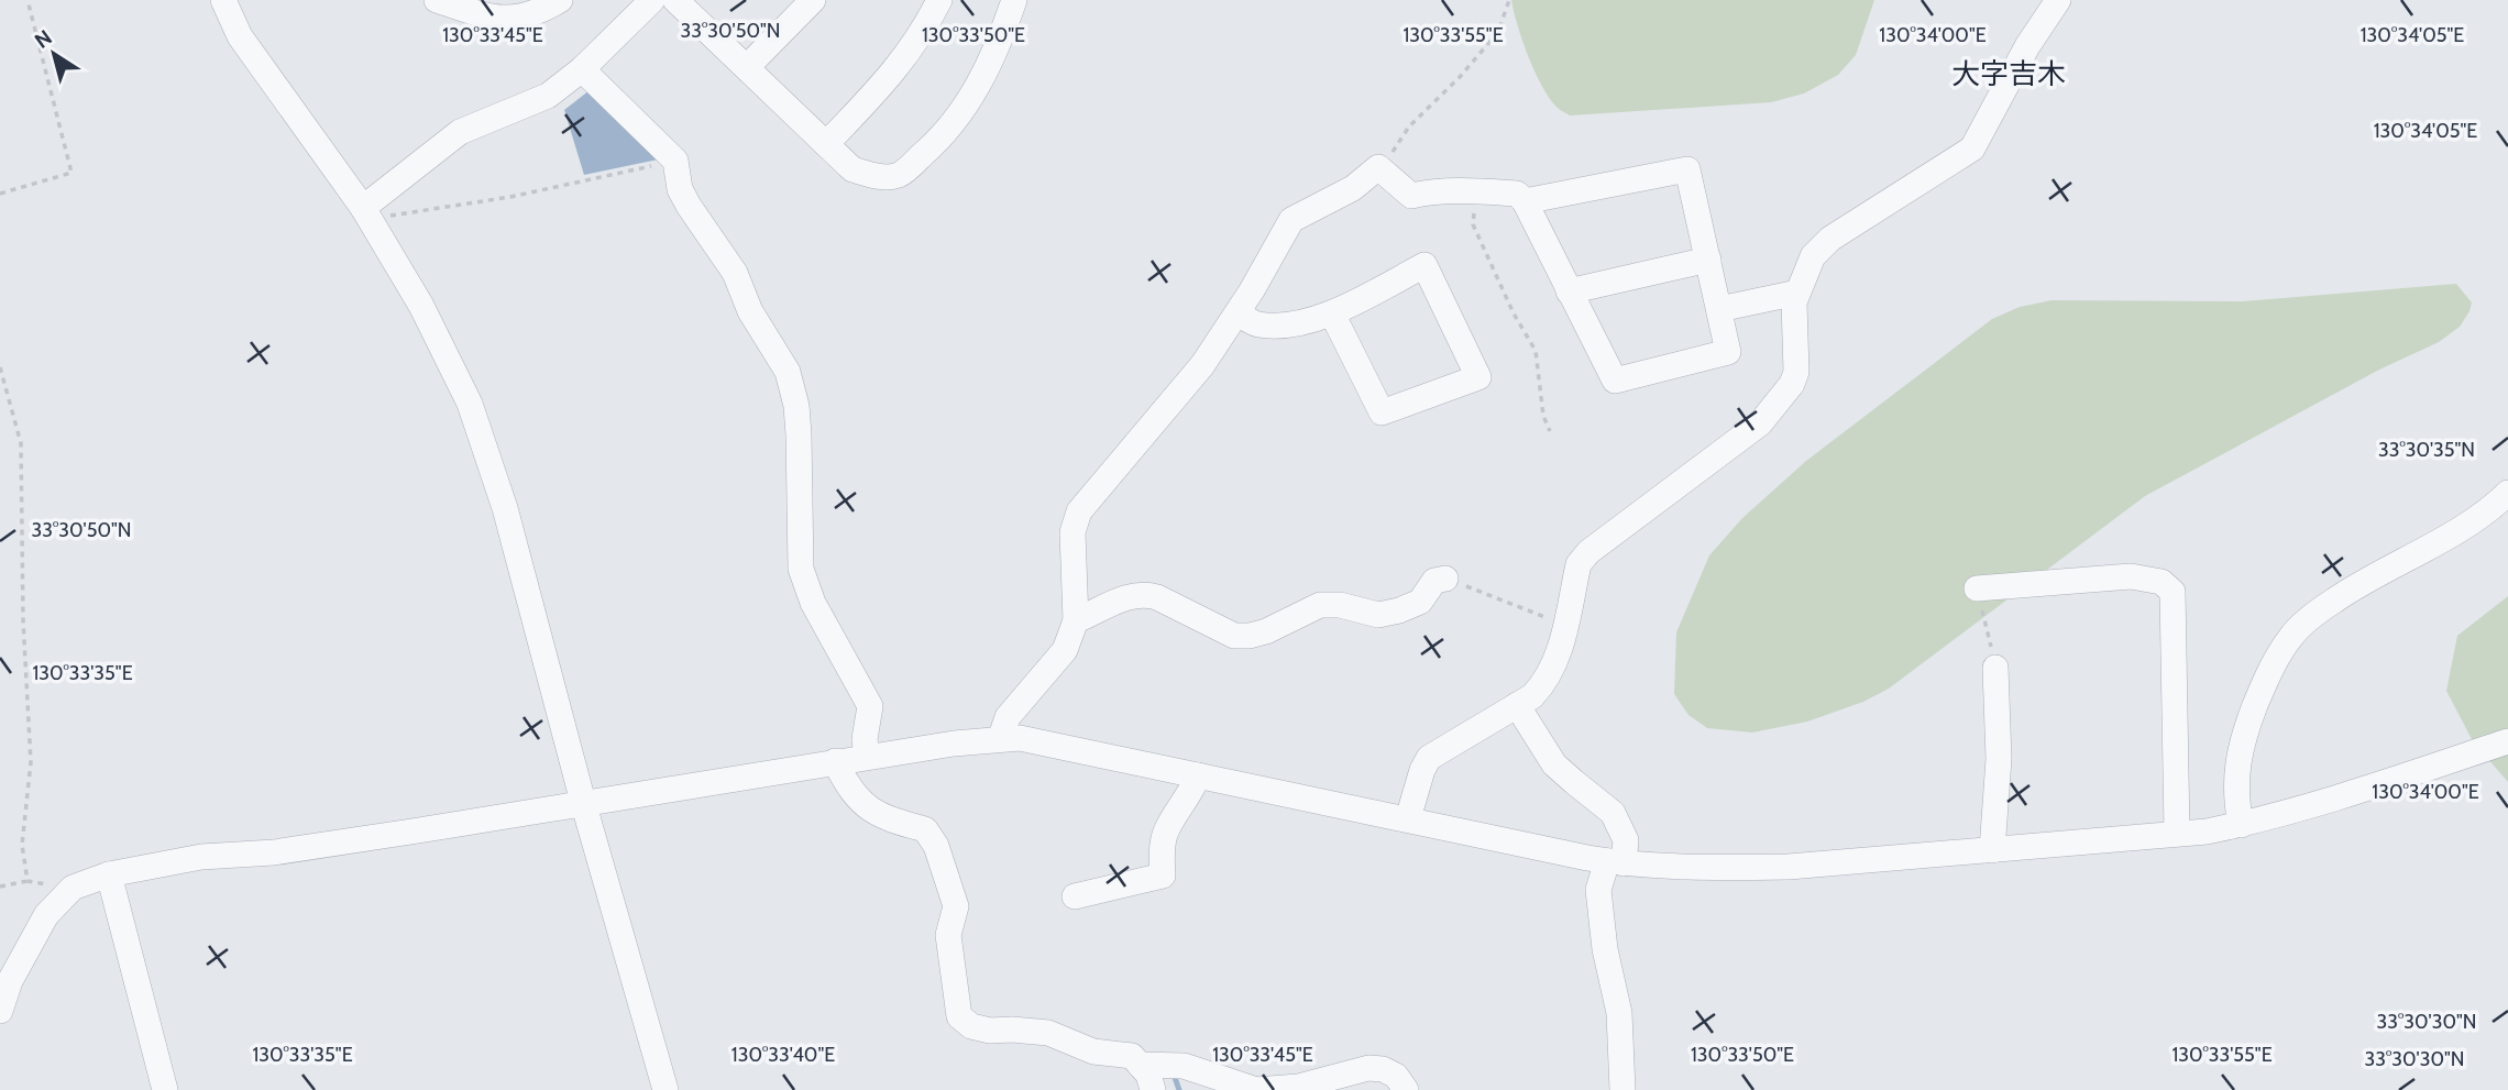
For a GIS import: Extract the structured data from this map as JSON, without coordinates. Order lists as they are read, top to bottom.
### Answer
{
  "districts": ["大字吉木"],
  "north": "top left",
  "coordinates": [
    "33°30'50\"N",
    "130°34'05\"E",
    "130°33'45\"E",
    "130°33'50\"E",
    "130°33'55\"E",
    "130°34'00\"E",
    "33°30'35\"N",
    "130°33'35\"E",
    "33°30'30\"N",
    "130°33'40\"E"
  ]
}
